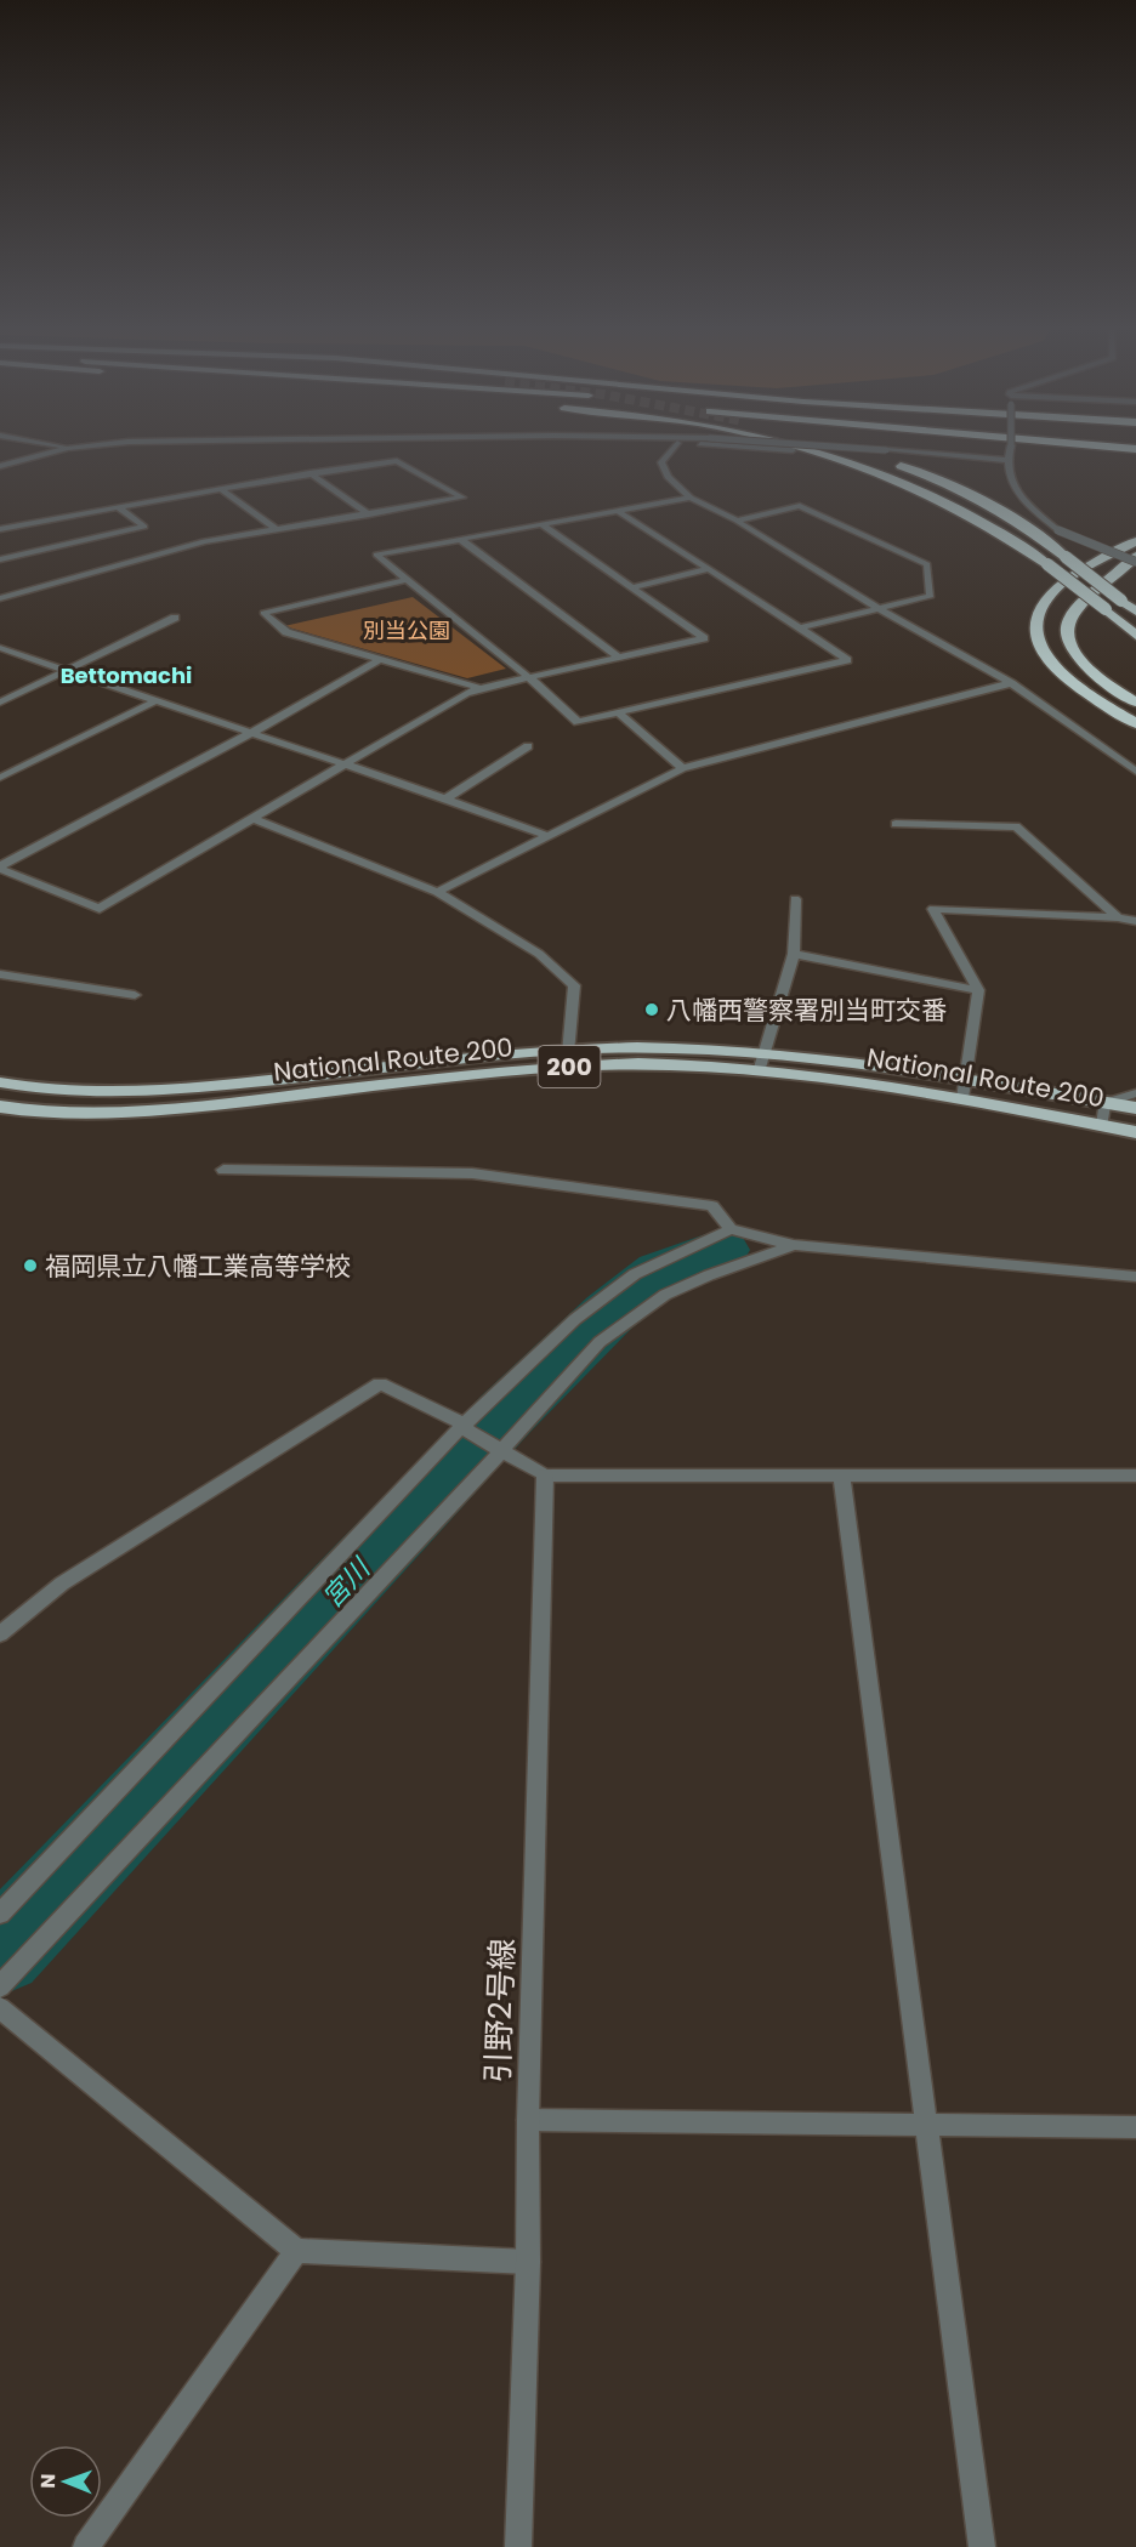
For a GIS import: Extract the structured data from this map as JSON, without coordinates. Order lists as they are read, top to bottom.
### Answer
{
  "streets": {
    "highway": ["National Route 200", "200"],
    "street": ["引野2号線"]
  },
  "districts": ["Bettomachi"],
  "water": ["宮川"],
  "parks": ["別当公園"],
  "places": ["八幡西警察署別当町交番", "福岡県立八幡工業高等学校"],
  "north": "left"
}
